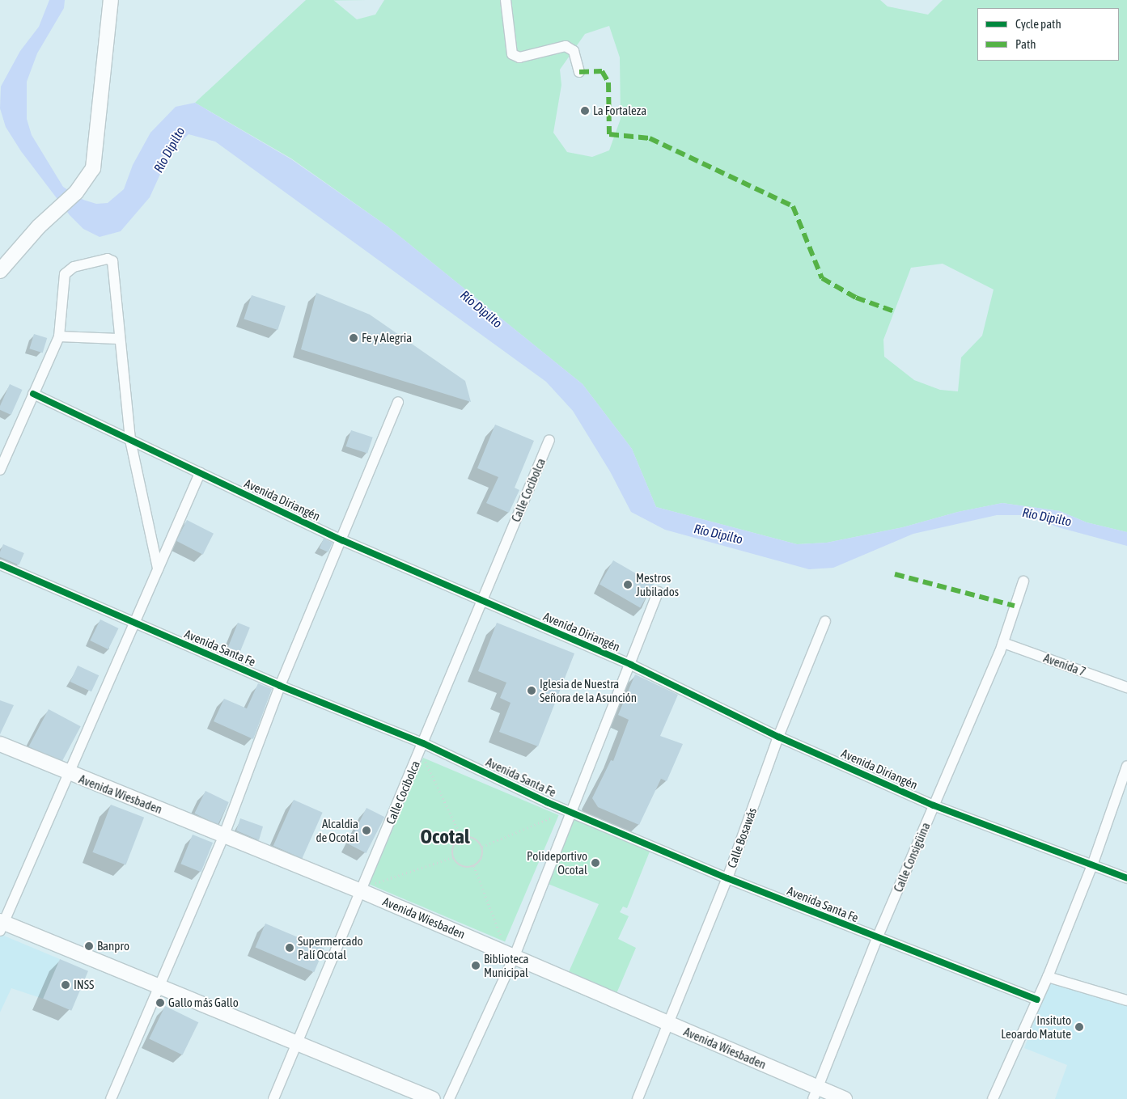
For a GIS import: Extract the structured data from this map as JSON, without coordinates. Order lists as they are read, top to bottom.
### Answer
{
  "streets": {
    "street": [
      "Calle Cocibolca",
      "Avenida Diriangén",
      "Avenida Santa Fe",
      "Avenida 7",
      "Avenida Wiesbaden",
      "Calle Bosawás",
      "Calle Consigüina"
    ]
  },
  "crossings": [
    ["Calle Cocibolca", "Avenida Diriangén"],
    ["Calle Cocibolca", "Avenida Santa Fe"],
    ["Calle Cocibolca", "Avenida Wiesbaden"],
    ["Avenida Diriangén", "Calle Bosawás"],
    ["Avenida Diriangén", "Calle Consigüina"],
    ["Avenida Santa Fe", "Calle Bosawás"],
    ["Avenida Santa Fe", "Calle Consigüina"],
    ["Avenida 7", "Calle Consigüina"],
    ["Avenida Wiesbaden", "Calle Bosawás"],
    ["Avenida Wiesbaden", "Calle Consigüina"]
  ],
  "districts": ["Ocotal"],
  "water": ["Río Dipilto"],
  "places": [
    "La Fortaleza",
    "Fe y Alegria",
    "Mestros Jubilados",
    "Iglesia de Nuestra Señora de la Asunción",
    "Alcaldia de Ocotal",
    "Polideportivo Ocotal",
    "Banpro",
    "Supermercado Palí Ocotal",
    "Biblioteca Municipal",
    "INSS",
    "Gallo más Gallo",
    "Insituto Leoardo Matute"
  ],
  "legend": ["Cycle path", "Path"]
}
